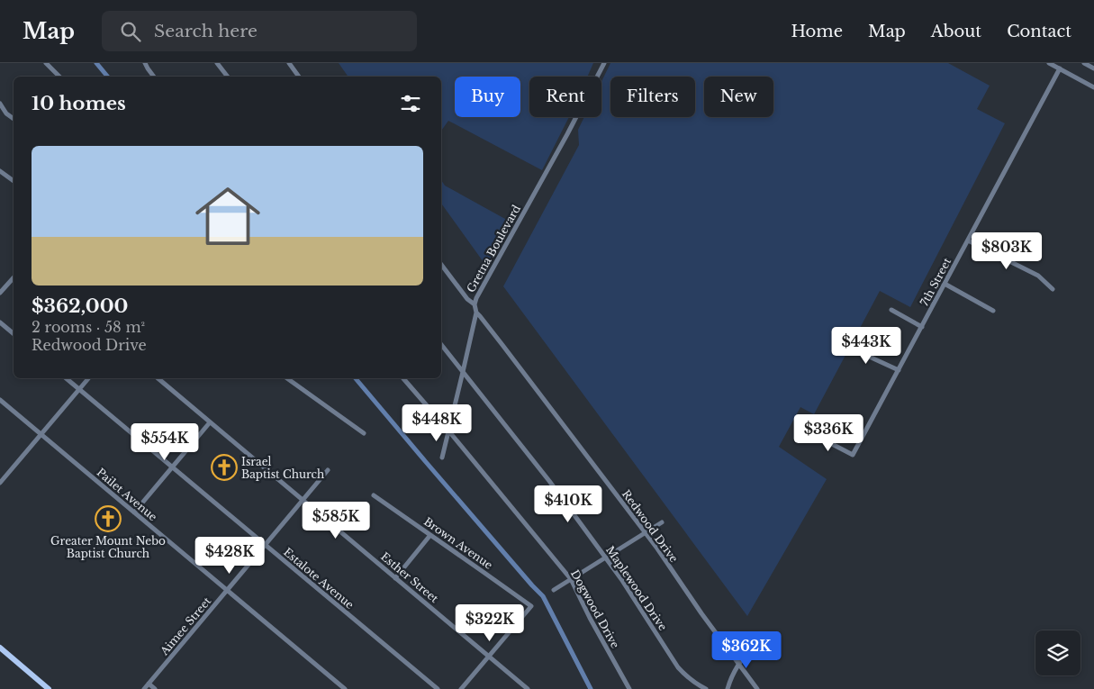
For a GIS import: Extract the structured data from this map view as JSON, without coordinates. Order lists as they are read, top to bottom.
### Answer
{
  "streets": {
    "street": [
      "Gretna Boulevard",
      "7th Street",
      "Pailet Avenue",
      "Redwood Drive",
      "Brown Avenue",
      "Esther Street",
      "Estalote Avenue",
      "Maplewood Drive",
      "Dogwood Drive",
      "Aimee Street"
    ]
  },
  "crossings": [
    ["Gretna Boulevard", "Redwood Drive"],
    ["Gretna Boulevard", "Maplewood Drive"],
    ["Gretna Boulevard", "Dogwood Drive"],
    ["Pailet Avenue", "Aimee Street"],
    ["Brown Avenue", "Esther Street"],
    ["Esther Street", "Aimee Street"],
    ["Estalote Avenue", "Aimee Street"]
  ],
  "places": {
    "church": ["Israel Baptist Church", "Greater Mount Nebo Baptist Church"]
  },
  "page": {
    "header": "Map",
    "search": "Search here",
    "nav": [
      "Home",
      "Map",
      "About",
      "Contact"
    ],
    "chip": [
      "Buy",
      "Rent",
      "Filters",
      "New"
    ],
    "heading": "10 homes",
    "list": [
      {
        "name": "$362,000",
        "note": "2 rooms · 58 m² · Redwood Drive"
      }
    ],
    "price": [
      "$803K",
      "$443K",
      "$448K",
      "$336K",
      "$554K",
      "$410K",
      "$585K",
      "$428K",
      "$322K",
      "$362K"
    ]
  }
}
